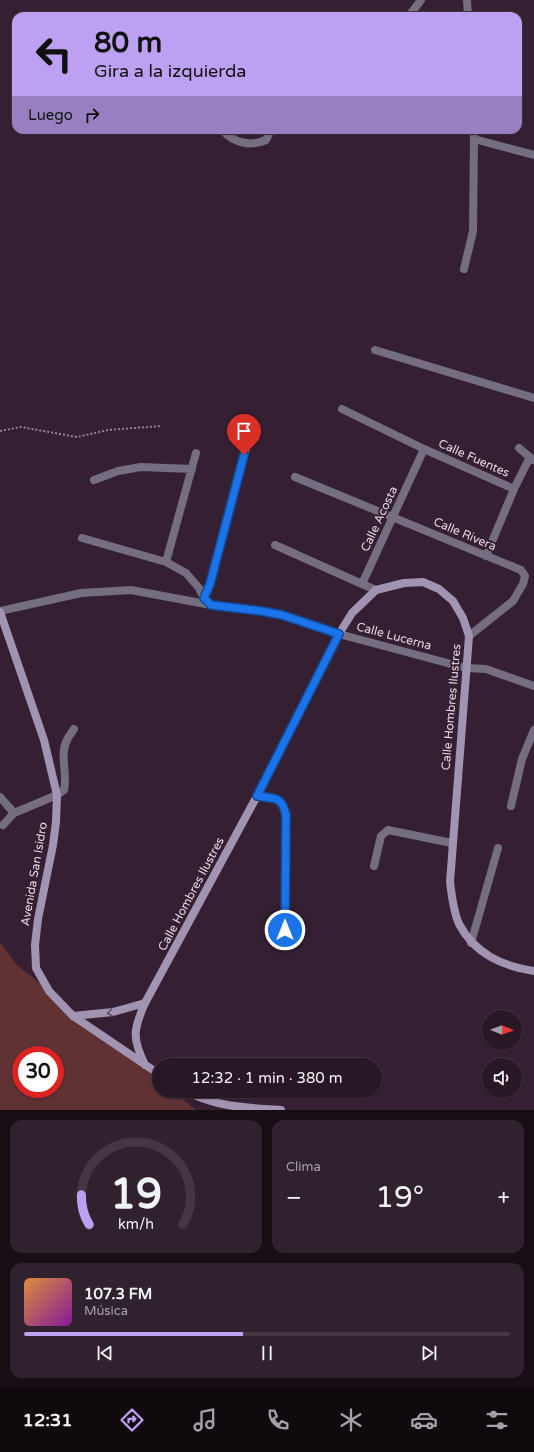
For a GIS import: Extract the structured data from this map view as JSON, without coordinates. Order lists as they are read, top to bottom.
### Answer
{
  "streets": {
    "main road": ["Calle Hombres Ilustres", "Avenida San Isidro"],
    "street": [
      "Calle Fuentes",
      "Calle Acosta",
      "Calle Rivera",
      "Calle Lucerna"
    ]
  },
  "crossings": [
    ["Calle Fuentes", "Calle Acosta"],
    ["Calle Acosta", "Calle Rivera"],
    ["Calle Rivera", "Calle Hombres Ilustres"],
    ["Calle Lucerna", "Calle Hombres Ilustres"],
    ["Calle Lucerna", "Avenida San Isidro"],
    ["Calle Hombres Ilustres", "Avenida San Isidro"]
  ],
  "north": "right",
  "page": {
    "turn": ["80 m", "Gira a la izquierda"],
    "then": "Luego",
    "limit": "30",
    "trip": "12:32 · 1 min · 380 m",
    "tile": "Clima",
    "heat": ["−", "19°", "+"],
    "song": ["107.3 FM", "Música"],
    "tabs": "12:31",
    "gauge": ["19", "km/h"]
  }
}
